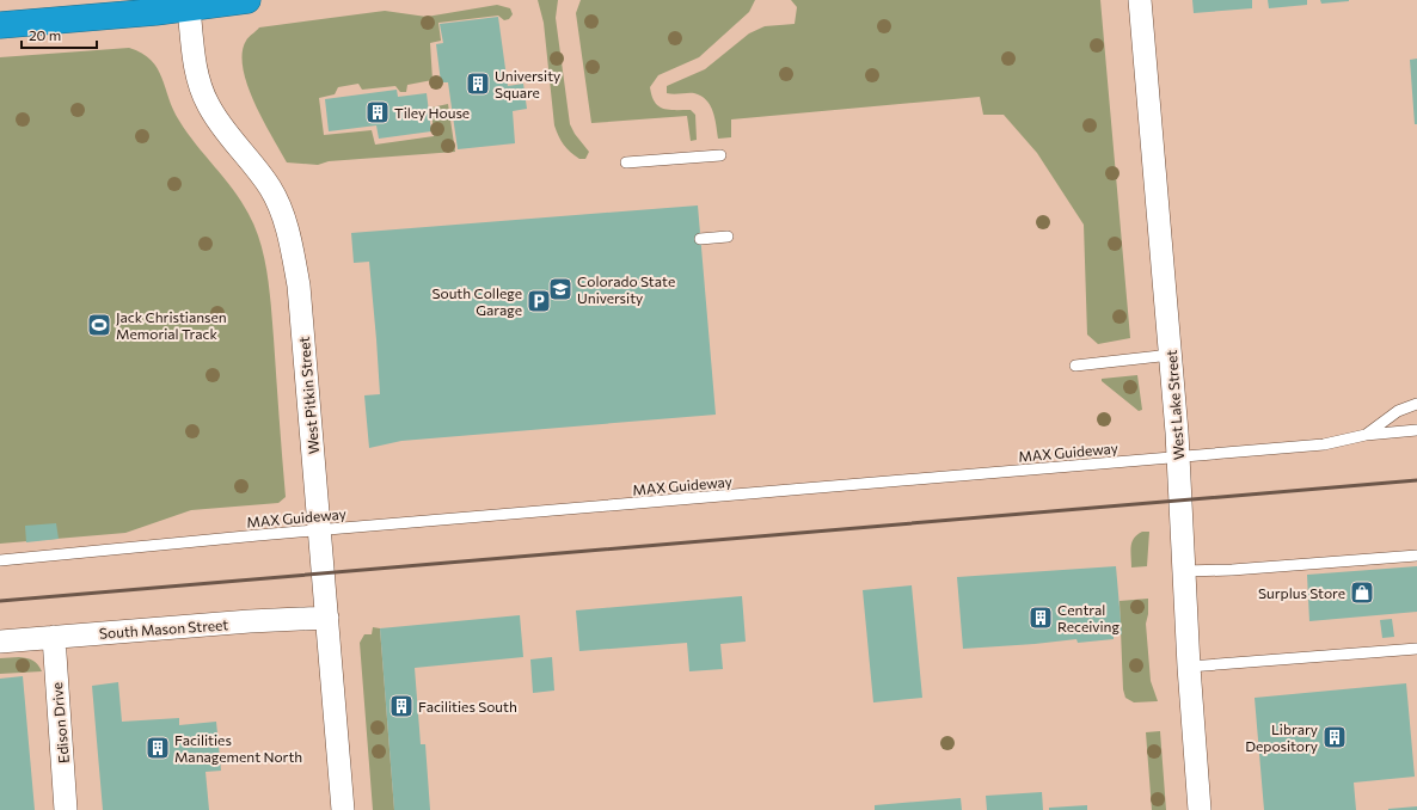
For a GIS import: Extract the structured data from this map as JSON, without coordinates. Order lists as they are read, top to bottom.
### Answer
{
  "streets": {
    "street": [
      "West Pitkin Street",
      "West Lake Street",
      "South Mason Street",
      "Edison Drive"
    ],
    "lane": ["MAX Guideway"]
  },
  "crossings": [
    ["West Pitkin Street", "MAX Guideway"],
    ["West Pitkin Street", "South Mason Street"],
    ["West Lake Street", "MAX Guideway"],
    ["South Mason Street", "Edison Drive"]
  ],
  "places": {
    "building": [
      "University Square",
      "Tiley House",
      "Central Receiving",
      "Facilities South",
      "Library Depository",
      "Facilities Management North"
    ],
    "school or university": ["Colorado State University"],
    "parking": ["South College Garage"],
    "sports": ["Jack Christiansen Memorial Track"],
    "shop": ["Surplus Store"]
  },
  "scale_bar": "20 m"
}
